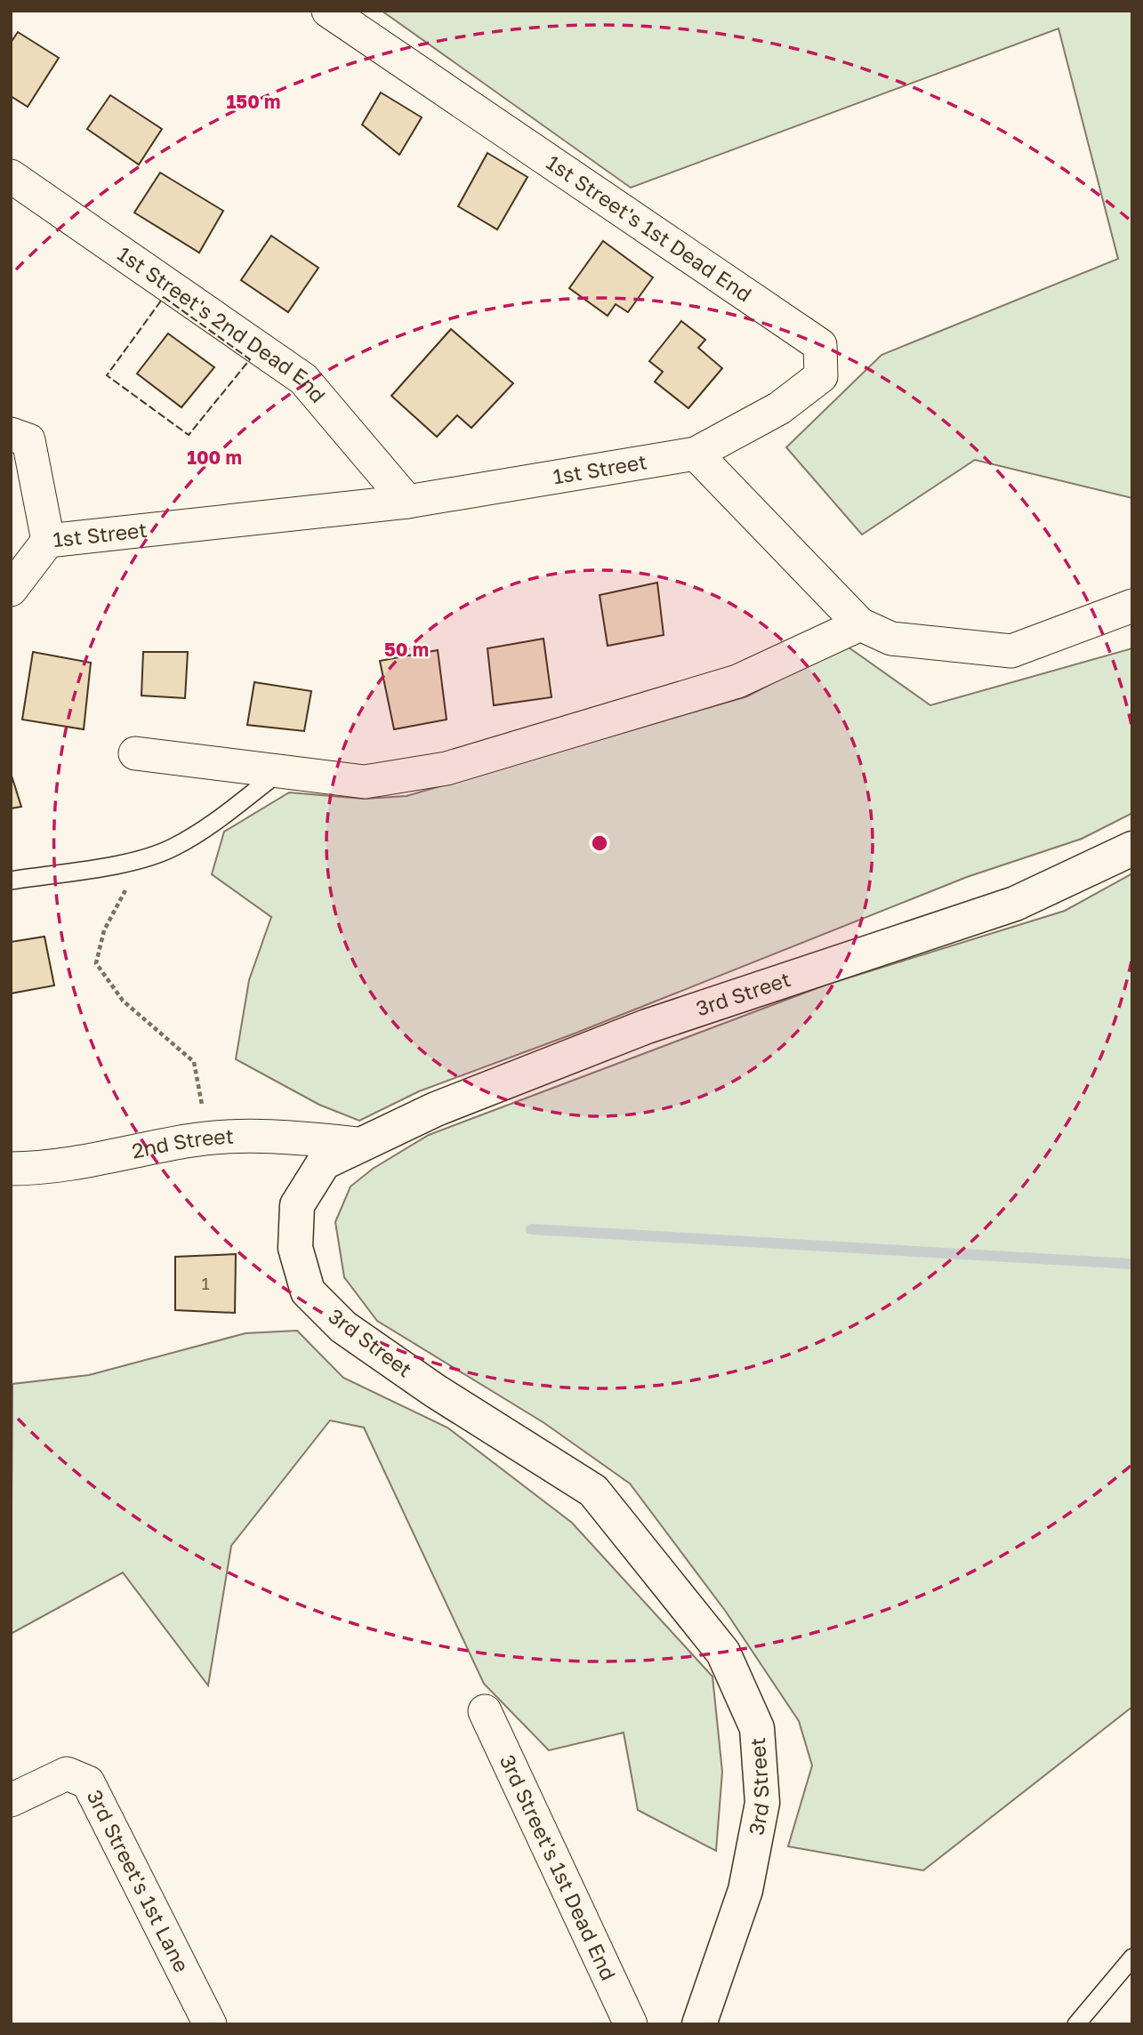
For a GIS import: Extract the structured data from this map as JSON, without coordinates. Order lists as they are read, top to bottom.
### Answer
{
  "streets": {
    "street": [
      "1st Street's 1st Dead End",
      "1st Street's 2nd Dead End",
      "1st Street",
      "3rd Street",
      "2nd Street",
      "3rd Street's 1st Dead End",
      "3rd Street's 1st Lane"
    ]
  },
  "crossings": [
    ["1st Street's 1st Dead End", "1st Street"],
    ["1st Street's 2nd Dead End", "1st Street"],
    ["3rd Street", "2nd Street"]
  ],
  "house_numbers": ["1"],
  "rings": ["150 m", "100 m", "50 m"]
}
